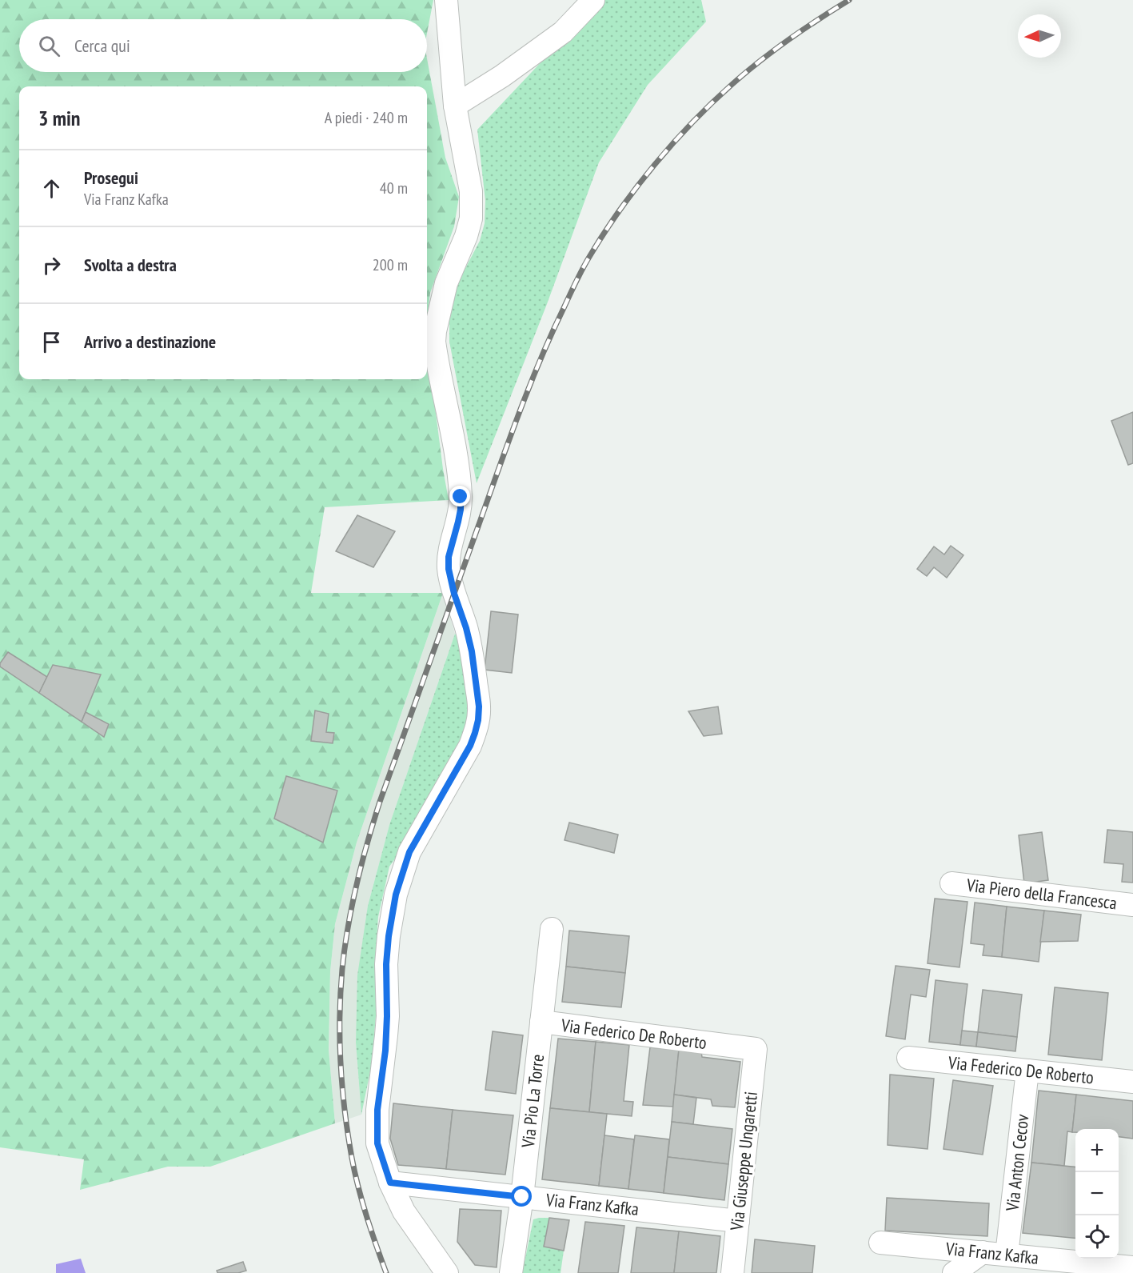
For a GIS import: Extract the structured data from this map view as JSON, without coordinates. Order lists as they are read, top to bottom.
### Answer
{
  "streets": {
    "street": [
      "Via Piero della Francesca",
      "Via Federico De Roberto",
      "Via Pio La Torre",
      "Via Giuseppe Ungaretti",
      "Via Anton Cecov",
      "Via Franz Kafka"
    ]
  },
  "crossings": [
    ["Via Federico De Roberto", "Via Pio La Torre"],
    ["Via Federico De Roberto", "Via Giuseppe Ungaretti"],
    ["Via Federico De Roberto", "Via Anton Cecov"],
    ["Via Pio La Torre", "Via Franz Kafka"],
    ["Via Giuseppe Ungaretti", "Via Franz Kafka"],
    ["Via Anton Cecov", "Via Franz Kafka"]
  ],
  "north": "left",
  "page": {
    "search": "Cerca qui",
    "heading": ["3 min", "A piedi · 240 m"],
    "list": [
      ["Prosegui", "Via Franz Kafka", "40 m"],
      ["Svolta a destra", "200 m"],
      "Arrivo a destinazione"
    ],
    "map_buttons": ["+", "−"]
  }
}
